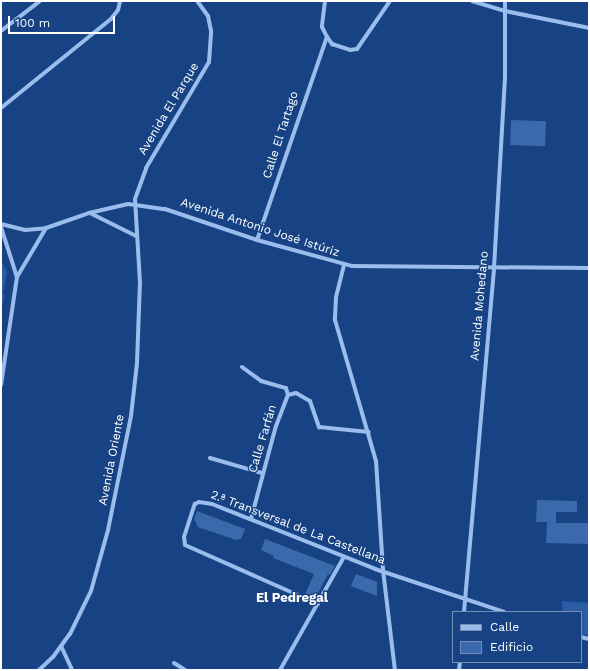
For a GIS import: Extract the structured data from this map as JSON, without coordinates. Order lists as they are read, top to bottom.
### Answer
{
  "streets": {
    "street": [
      "Avenida El Parque",
      "Calle El Tartago",
      "Avenida Antonio José Istúriz",
      "Avenida Mohedano",
      "Calle Farfán",
      "Avenida Oriente",
      "2.ª Transversal de La Castellana"
    ]
  },
  "crossings": [
    ["Avenida El Parque", "Avenida Antonio José Istúriz"],
    ["Avenida El Parque", "Avenida Oriente"],
    ["Calle El Tartago", "Avenida Antonio José Istúriz"],
    ["Avenida Antonio José Istúriz", "Avenida Mohedano"],
    ["Avenida Antonio José Istúriz", "Avenida Oriente"],
    ["Avenida Mohedano", "2.ª Transversal de La Castellana"],
    ["Calle Farfán", "2.ª Transversal de La Castellana"]
  ],
  "districts": ["El Pedregal"],
  "legend": ["Calle", "Edificio"],
  "scale_bar": "100 m"
}
